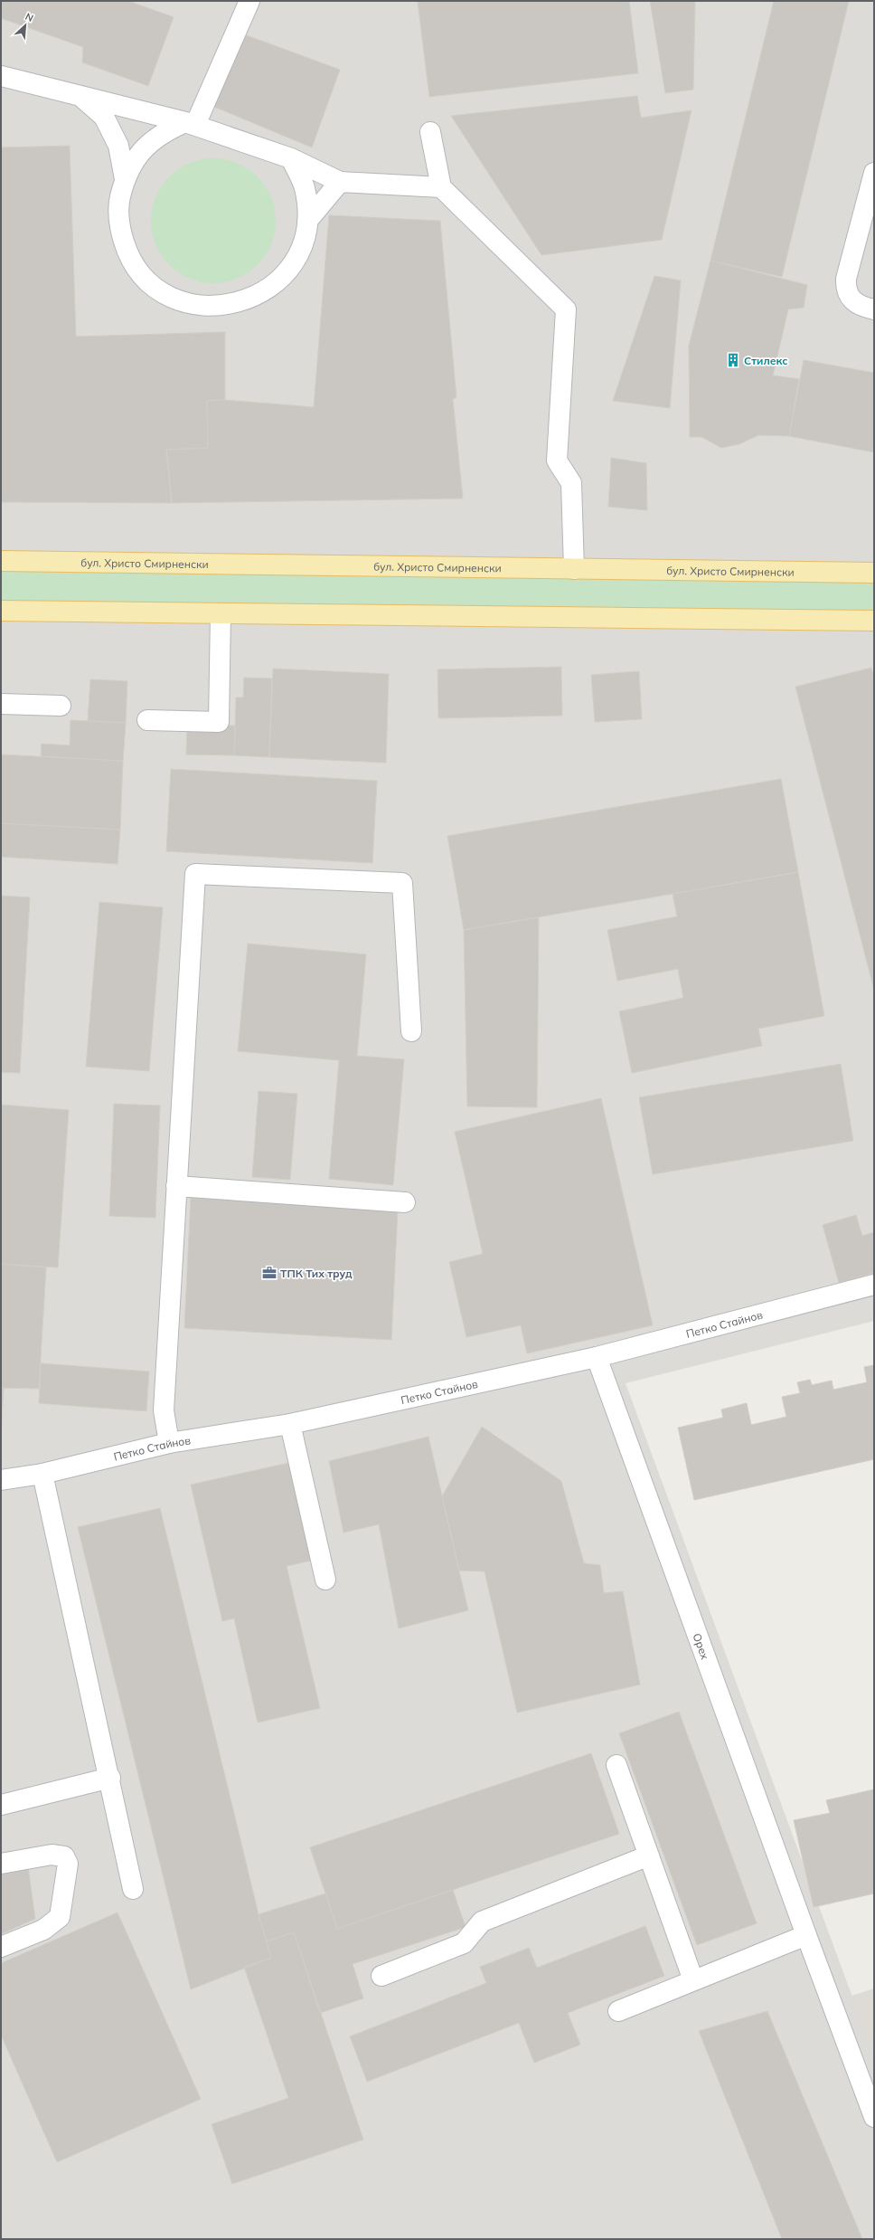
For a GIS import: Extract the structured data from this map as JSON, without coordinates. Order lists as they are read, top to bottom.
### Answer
{
  "streets": {
    "main road": ["бул. Христо Смирненски"],
    "street": ["Петко Стайнов", "Орех"]
  },
  "crossings": [
    ["Петко Стайнов", "Орех"]
  ],
  "places": {
    "building": ["Стилекс"],
    "office": ["ТПК Тих труд"]
  },
  "north": "top right"
}
